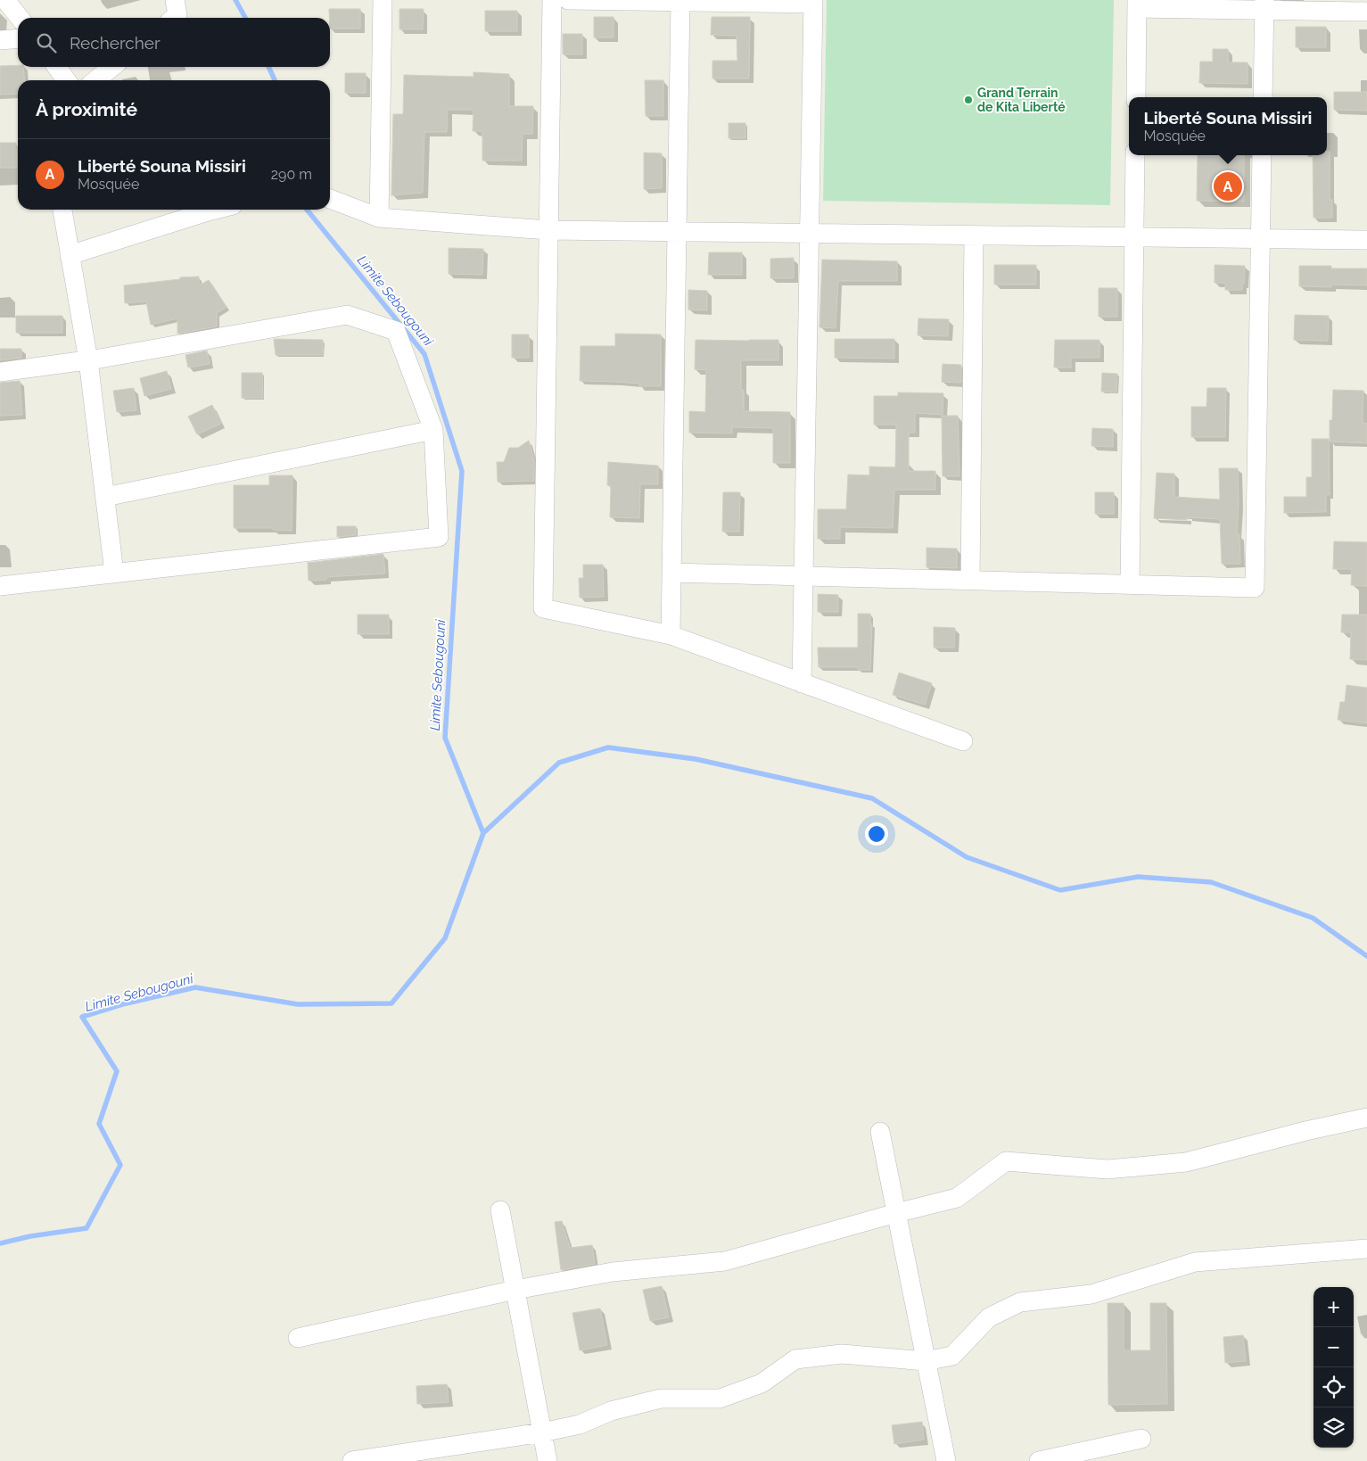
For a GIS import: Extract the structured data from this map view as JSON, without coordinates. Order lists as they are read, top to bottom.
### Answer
{
  "water": ["Limite Sebougouni"],
  "places": ["Grand Terrain de Kita Liberté"],
  "page": {
    "search": "Rechercher",
    "heading": "À proximité",
    "popup": ["Liberté Souna Missiri", "Mosquée"],
    "list": [
      {
        "mark": "A",
        "name": "Liberté Souna Missiri",
        "note": "Mosquée",
        "value": "290 m"
      }
    ],
    "pins": "A",
    "map_buttons": ["+", "−"]
  }
}
